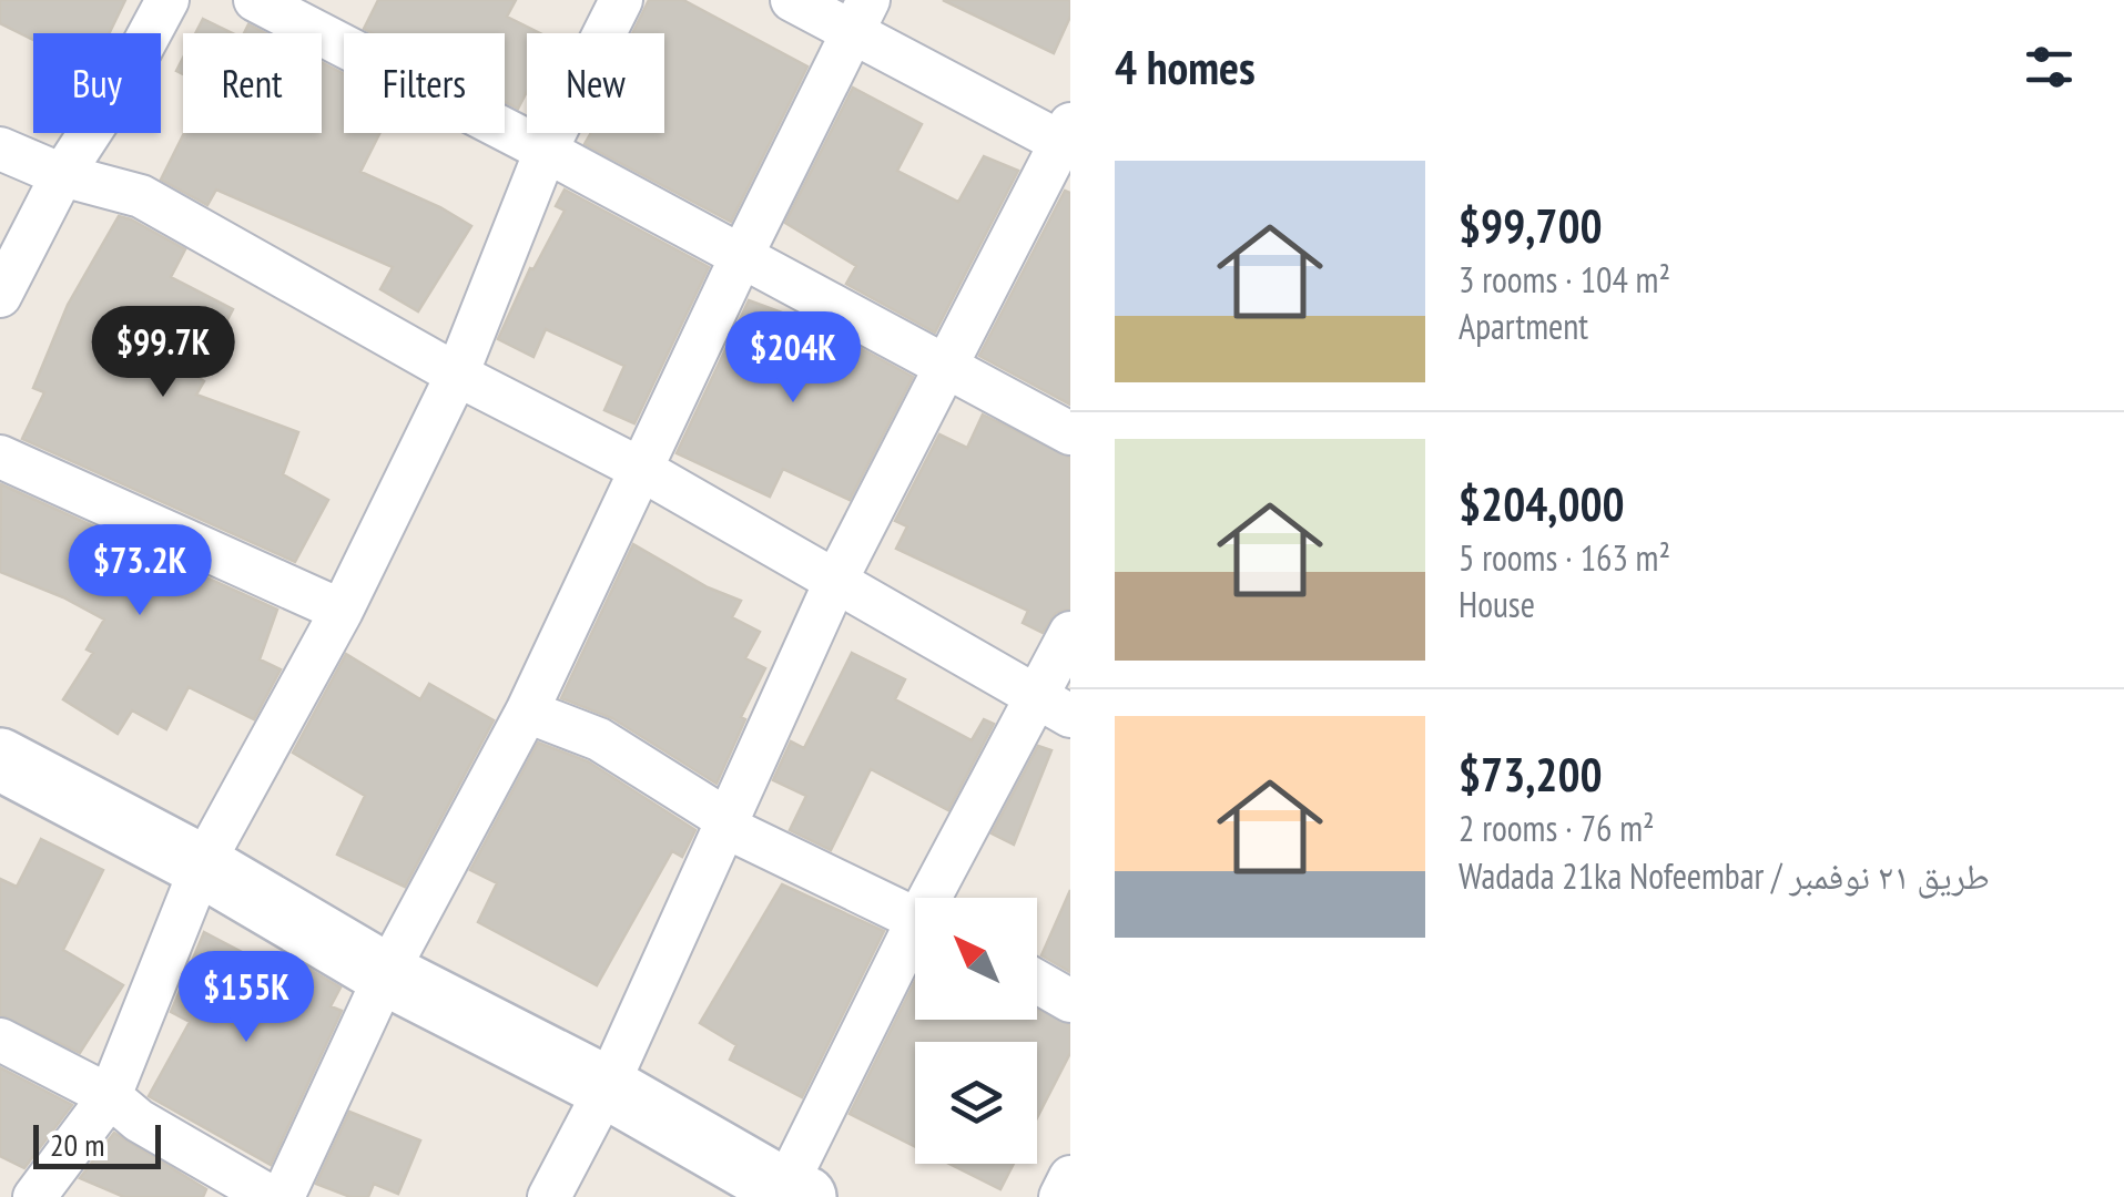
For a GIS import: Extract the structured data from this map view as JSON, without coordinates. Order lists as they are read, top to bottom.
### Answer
{
  "scale_bar": "20 m",
  "north": "top left",
  "page": {
    "heading": "4 homes",
    "chip": [
      "Buy",
      "Rent",
      "Filters",
      "New"
    ],
    "list": [
      {
        "name": "$99,700",
        "note": "3 rooms · 104 m² · Apartment"
      },
      {
        "name": "$204,000",
        "note": "5 rooms · 163 m² · House"
      },
      {
        "name": "$73,200",
        "note": "2 rooms · 76 m² · Wadada 21ka Nofeembar / طريق ٢١ نوفمبر"
      }
    ],
    "price": [
      "$99.7K",
      "$204K",
      "$73.2K",
      "$155K"
    ],
    "scale": "20 m"
  }
}
